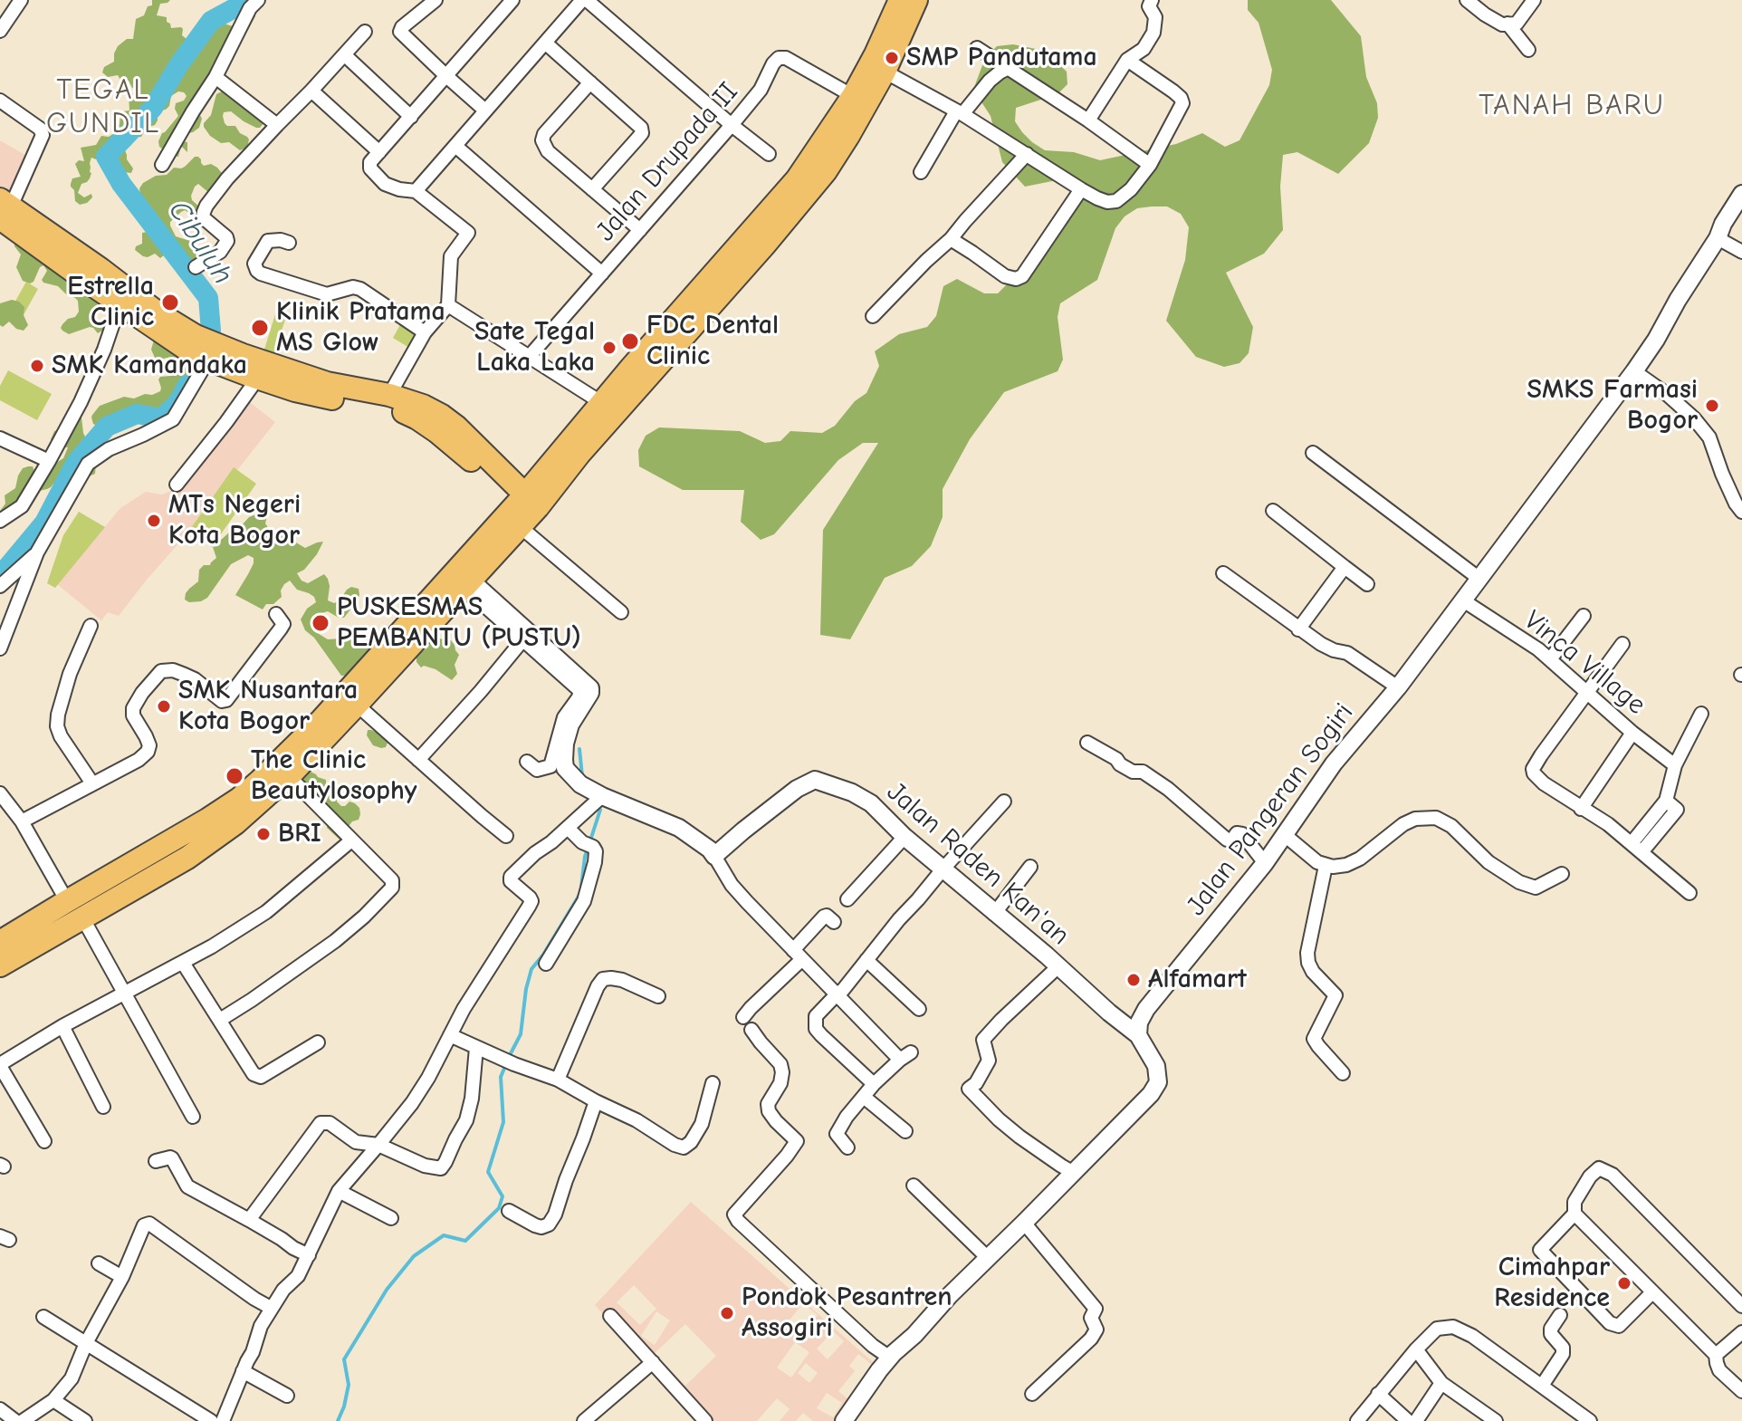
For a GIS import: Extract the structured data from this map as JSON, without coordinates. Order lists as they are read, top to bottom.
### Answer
{
  "streets": {
    "street": [
      "Jalan Drupada II",
      "Vinca Village",
      "Jalan Pangeran Sogiri",
      "Jalan Raden Kan'an"
    ]
  },
  "crossings": [
    ["Vinca Village", "Jalan Pangeran Sogiri"],
    ["Jalan Pangeran Sogiri", "Jalan Raden Kan'an"]
  ],
  "districts": ["TEGAL GUNDIL", "TANAH BARU"],
  "water": ["Cibuluh"],
  "places": [
    "SMP Pandutama",
    "Estrella Clinic",
    "Klinik Pratama MS Glow",
    "FDC Dental Clinic",
    "Sate Tegal Laka Laka",
    "SMK Kamandaka",
    "SMKS Farmasi Bogor",
    "MTs Negeri Kota Bogor",
    "PUSKESMAS PEMBANTU (PUSTU)",
    "SMK Nusantara Kota Bogor",
    "The Clinic Beautylosophy",
    "BRI",
    "Alfamart",
    "Cimahpar Residence",
    "Pondok Pesantren Assogiri"
  ]
}
